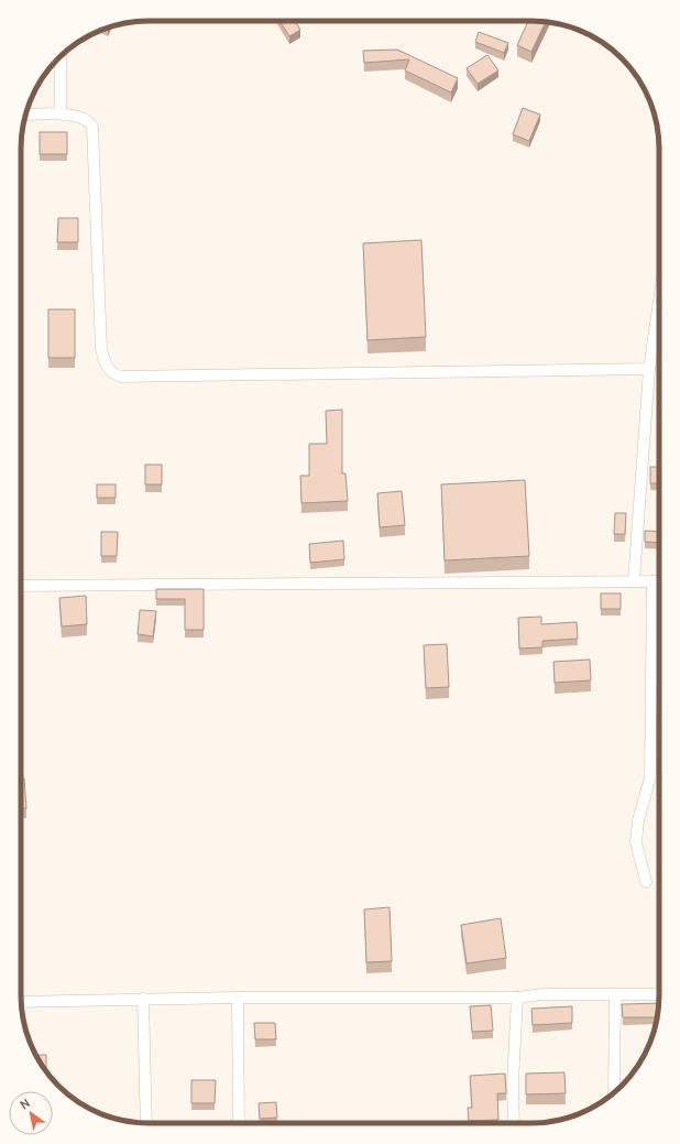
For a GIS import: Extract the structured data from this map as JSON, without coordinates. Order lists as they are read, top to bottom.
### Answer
{
  "north": "top left"
}
